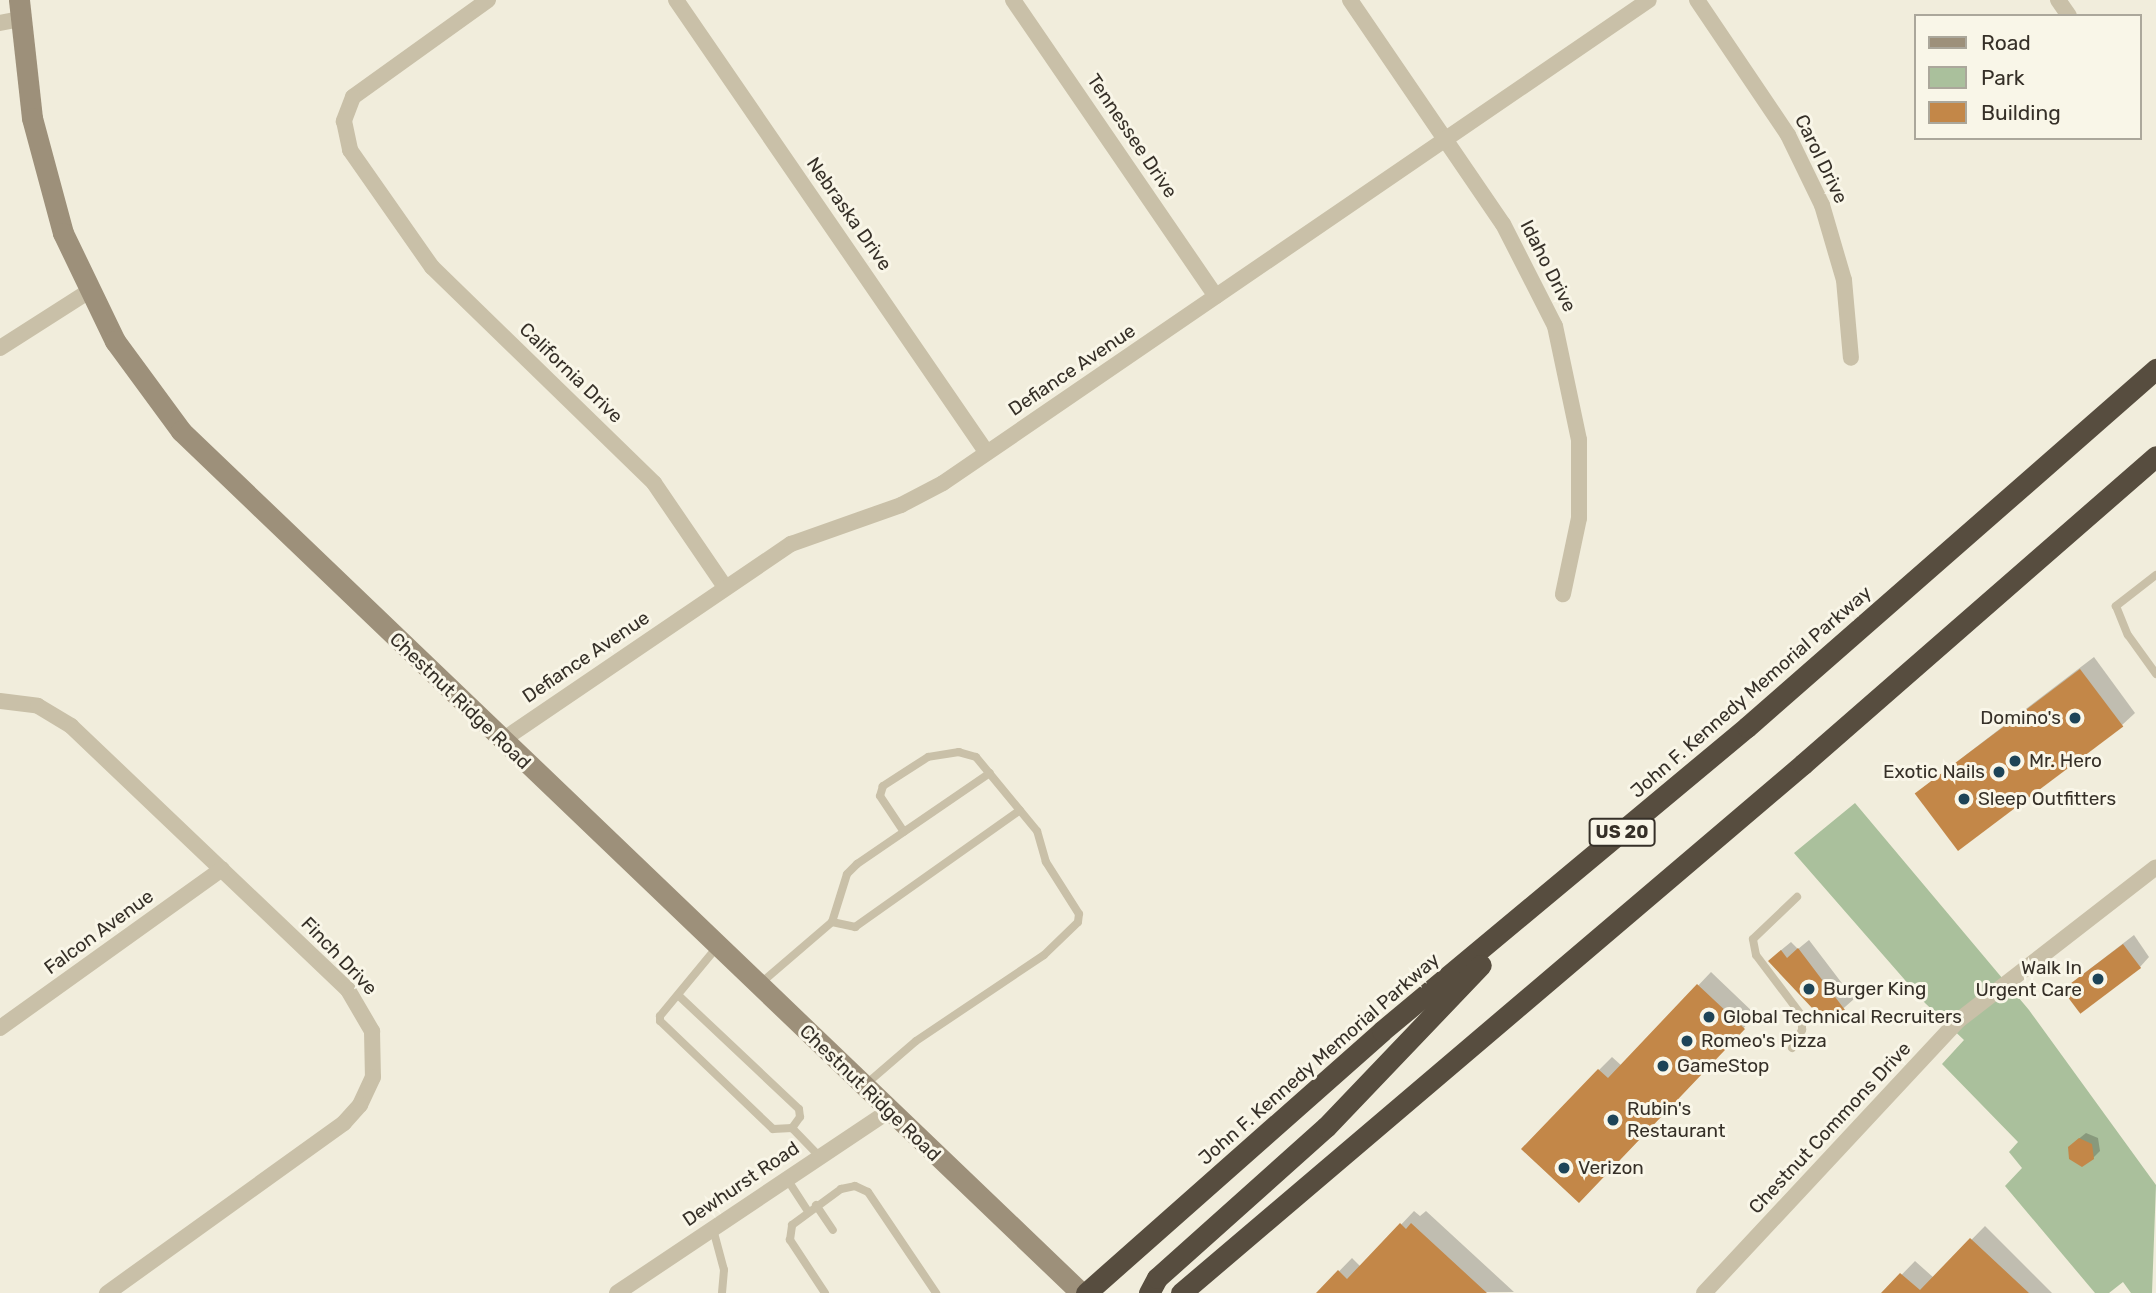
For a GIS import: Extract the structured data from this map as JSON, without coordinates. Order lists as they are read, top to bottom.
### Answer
{
  "streets": {
    "highway": ["John F. Kennedy Memorial Parkway", "US 20"],
    "street": [
      "Tennessee Drive",
      "Carol Drive",
      "Nebraska Drive",
      "Idaho Drive",
      "Defiance Avenue",
      "California Drive",
      "Chestnut Ridge Road",
      "Falcon Avenue",
      "Finch Drive",
      "Chestnut Commons Drive",
      "Dewhurst Road"
    ]
  },
  "crossings": [
    ["Tennessee Drive", "Defiance Avenue"],
    ["Nebraska Drive", "Defiance Avenue"],
    ["Idaho Drive", "Defiance Avenue"],
    ["Defiance Avenue", "California Drive"],
    ["Defiance Avenue", "Chestnut Ridge Road"],
    ["Chestnut Ridge Road", "Dewhurst Road"],
    ["Falcon Avenue", "Finch Drive"]
  ],
  "places": [
    "Domino's",
    "Mr. Hero",
    "Exotic Nails",
    "Sleep Outfitters",
    "Walk In Urgent Care",
    "Burger King",
    "Global Technical Recruiters",
    "Romeo's Pizza",
    "GameStop",
    "Rubin's Restaurant",
    "Verizon"
  ],
  "legend": ["Road", "Park", "Building"]
}
